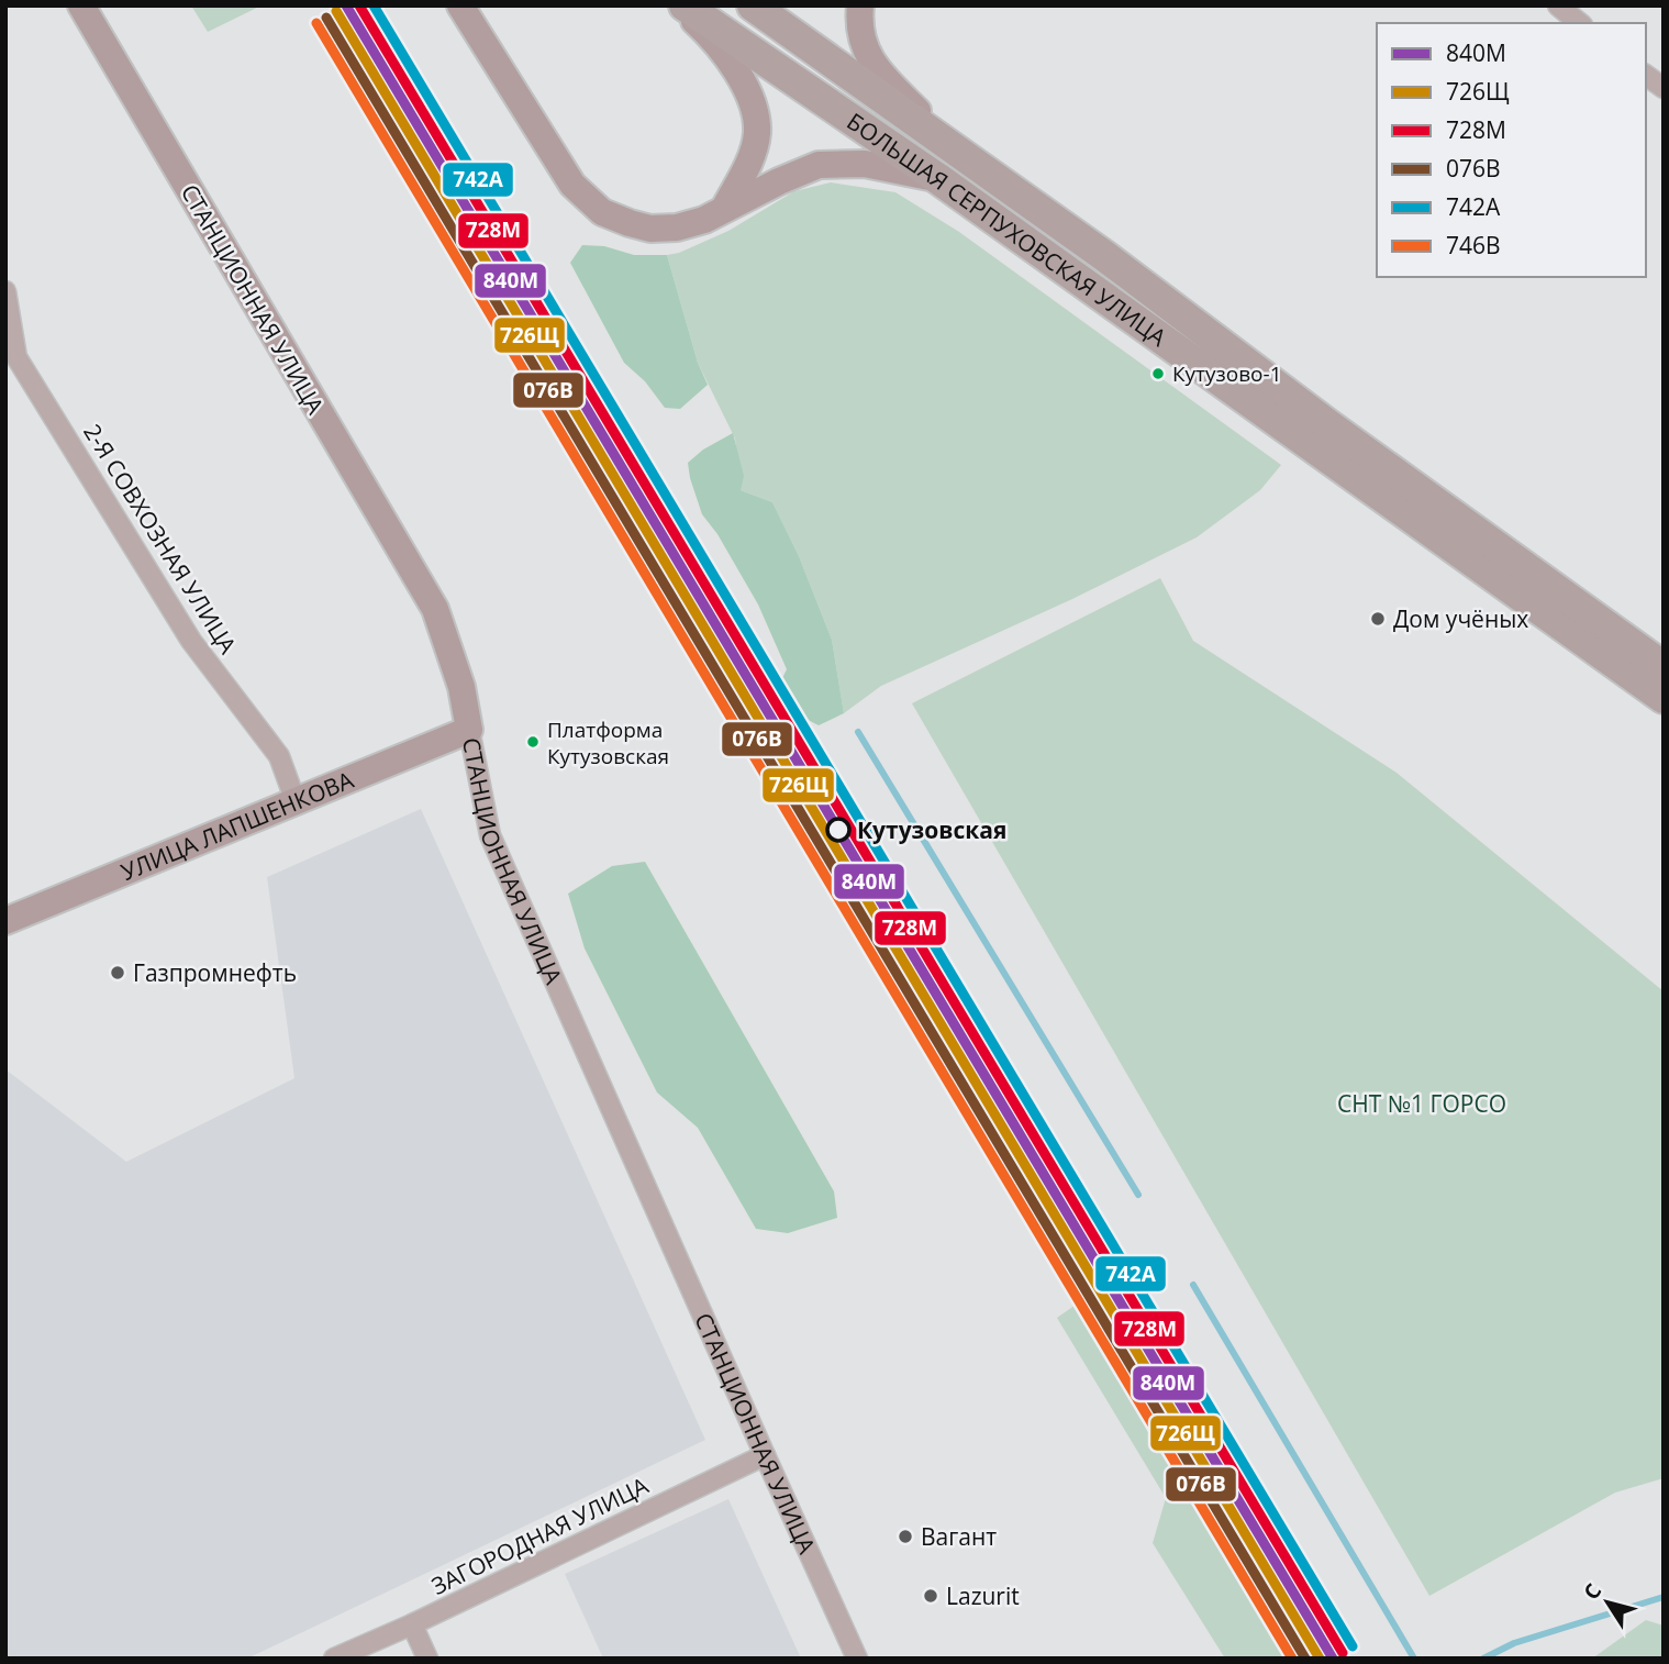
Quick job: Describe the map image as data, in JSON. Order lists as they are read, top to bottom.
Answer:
{
  "streets": {
    "main road": ["БОЛЬШАЯ СЕРПУХОВСКАЯ УЛИЦА"],
    "street": [
      "СТАНЦИОННАЯ УЛИЦА",
      "2-Я СОВХОЗНАЯ УЛИЦА",
      "УЛИЦА ЛАПШЕНКОВА",
      "ЗАГОРОДНАЯ УЛИЦА"
    ]
  },
  "crossings": [
    ["СТАНЦИОННАЯ УЛИЦА", "УЛИЦА ЛАПШЕНКОВА"],
    ["СТАНЦИОННАЯ УЛИЦА", "ЗАГОРОДНАЯ УЛИЦА"],
    ["2-Я СОВХОЗНАЯ УЛИЦА", "УЛИЦА ЛАПШЕНКОВА"]
  ],
  "parks": ["СНТ №1 ГОРСО"],
  "places": [
    "Кутузово-1",
    "Дом учёных",
    "Платформа Кутузовская",
    "Кутузовская",
    "Газпромнефть",
    "Вагант",
    "Lazurit"
  ],
  "lines": [
    "transit line 840М",
    "transit line 728М",
    "transit line 742А",
    "transit line 726Щ",
    "transit line 076В",
    "transit line 746В"
  ],
  "legend": [
    "840М",
    "726Щ",
    "728М",
    "076В",
    "742А",
    "746В"
  ],
  "north": "top left"
}
